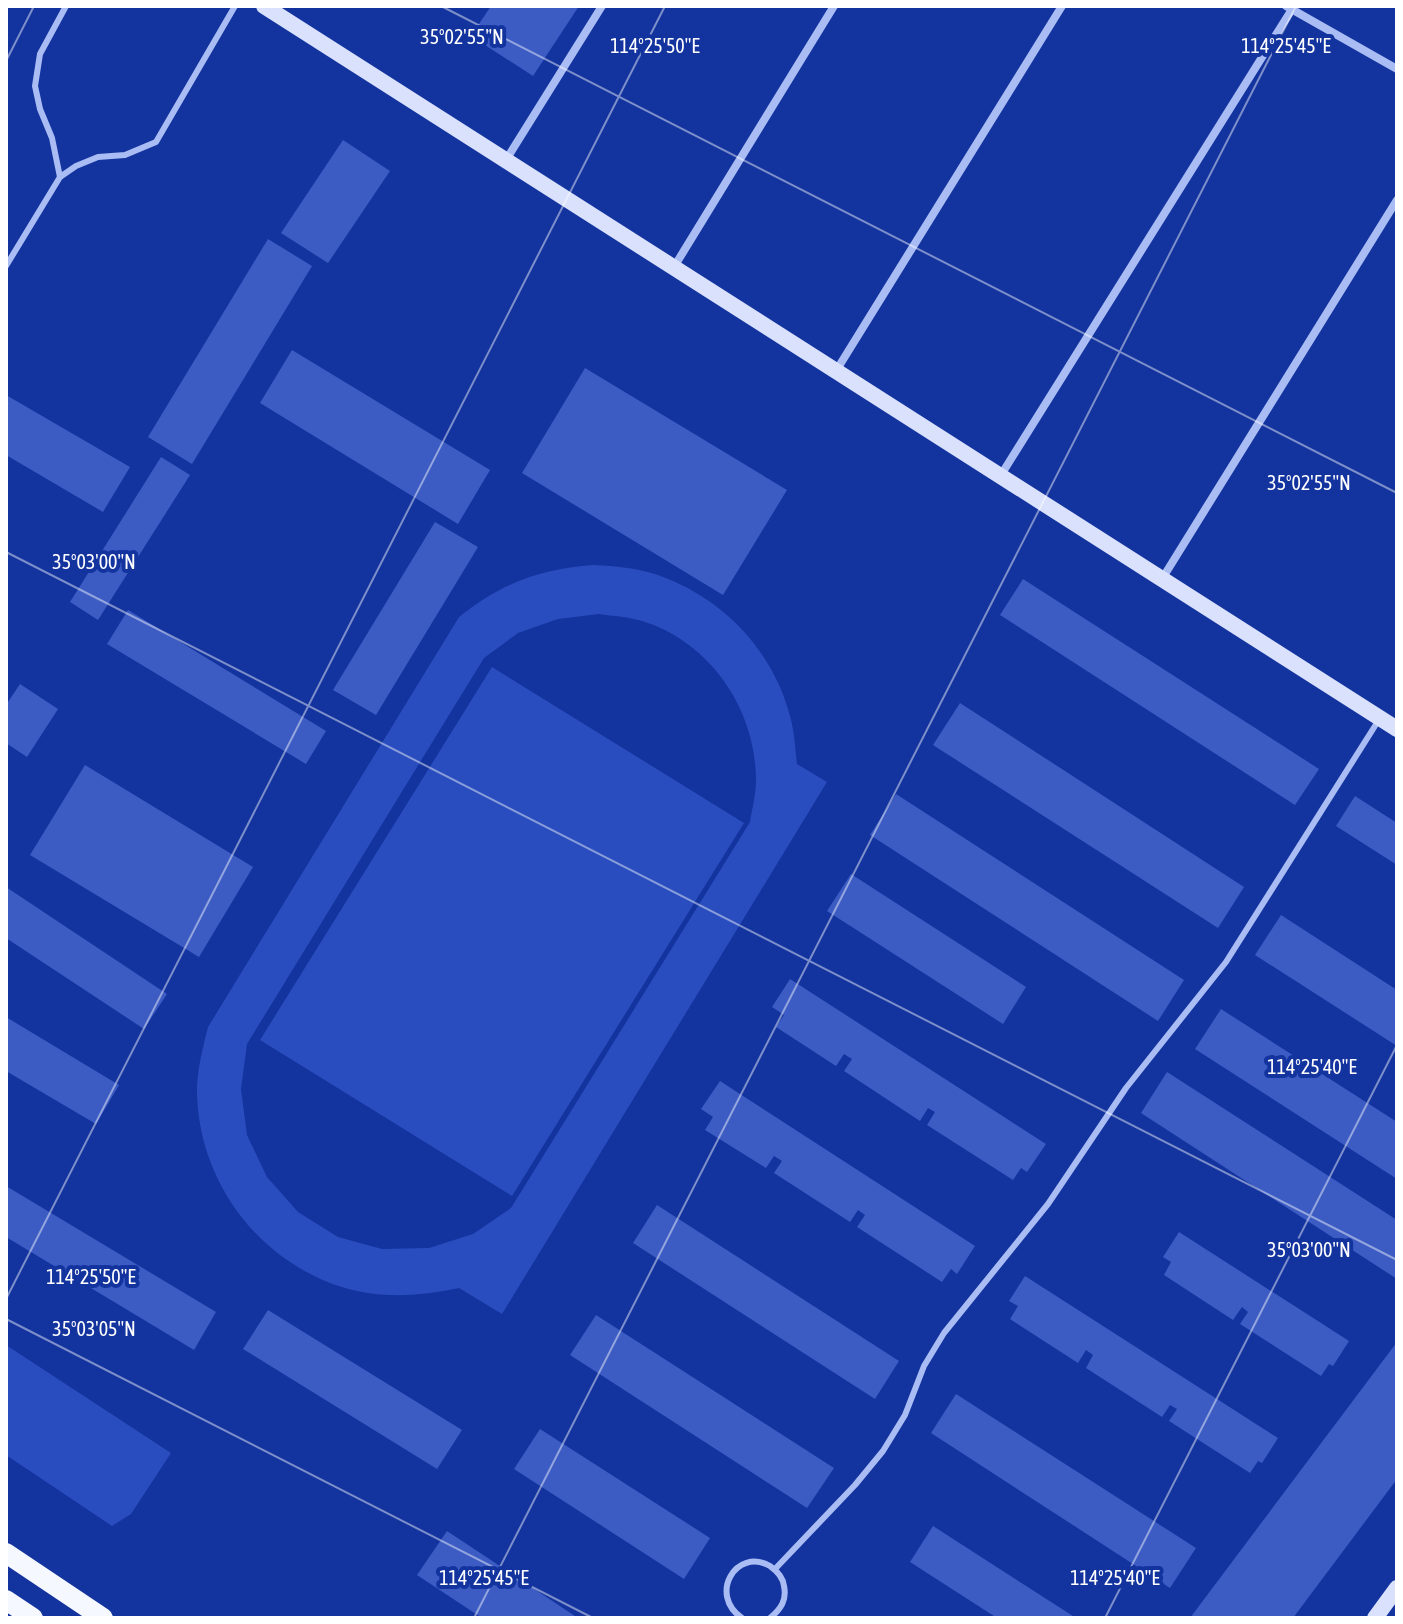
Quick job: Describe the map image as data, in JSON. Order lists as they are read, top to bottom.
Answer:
{
  "coordinates": [
    "35°02'55\"N",
    "114°25'50\"E",
    "114°25'45\"E",
    "35°03'00\"N",
    "114°25'40\"E",
    "35°03'05\"N"
  ]
}
